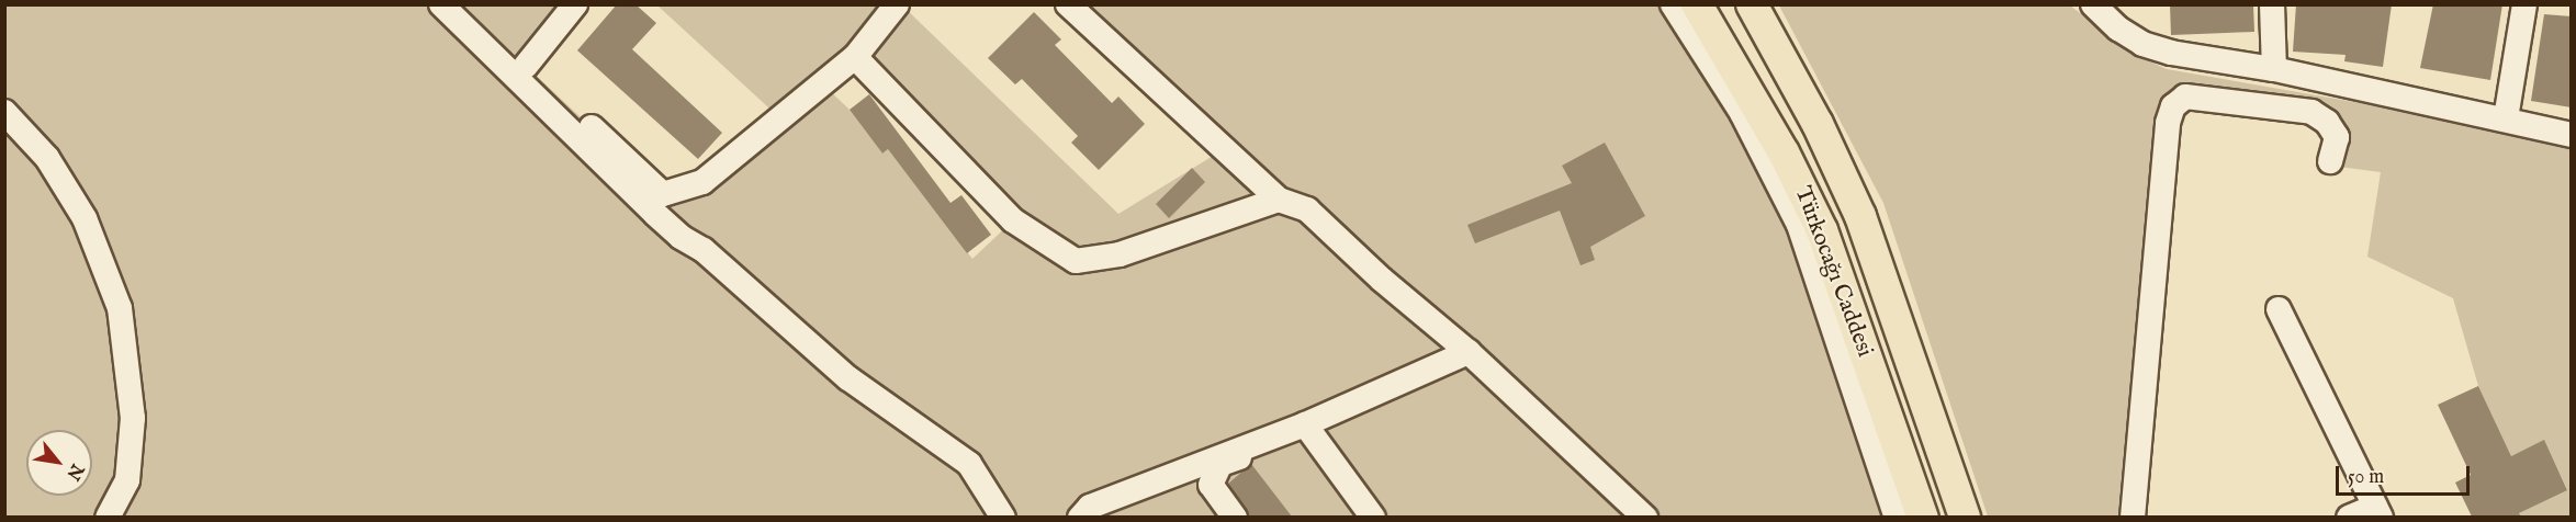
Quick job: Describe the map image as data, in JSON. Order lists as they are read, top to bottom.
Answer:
{
  "streets": {
    "main road": ["Türkocağı Caddesi"]
  },
  "scale_bar": "50 m",
  "north": "bottom right"
}
